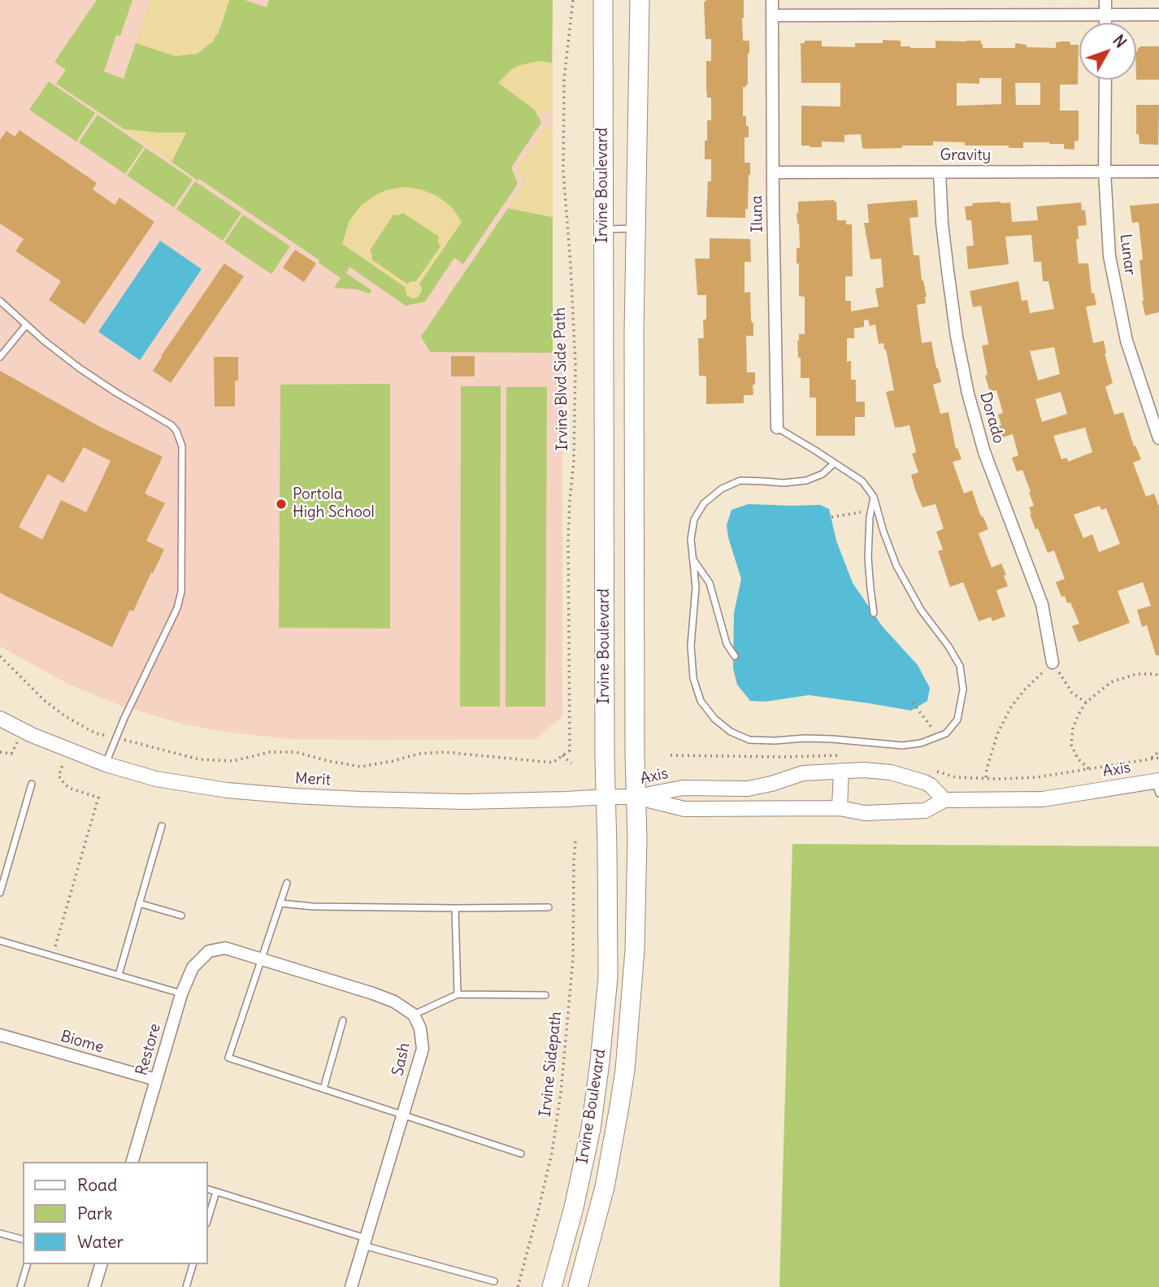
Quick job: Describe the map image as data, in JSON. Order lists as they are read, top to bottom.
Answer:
{
  "streets": {
    "main road": ["Irvine Boulevard"],
    "street": [
      "Gravity",
      "Iluna",
      "Lunar",
      "Dorado",
      "Axis",
      "Merit",
      "Biome",
      "Restore",
      "Sash"
    ],
    "path": ["Irvine Blvd Side Path", "Irvine Sidepath"]
  },
  "crossings": [
    ["Gravity", "Iluna"],
    ["Gravity", "Lunar"],
    ["Gravity", "Dorado"],
    ["Irvine Boulevard", "Axis"],
    ["Irvine Boulevard", "Merit"],
    ["Axis", "Merit"],
    ["Biome", "Restore"]
  ],
  "places": ["Portola High School"],
  "legend": ["Road", "Park", "Water"],
  "north": "top right"
}
